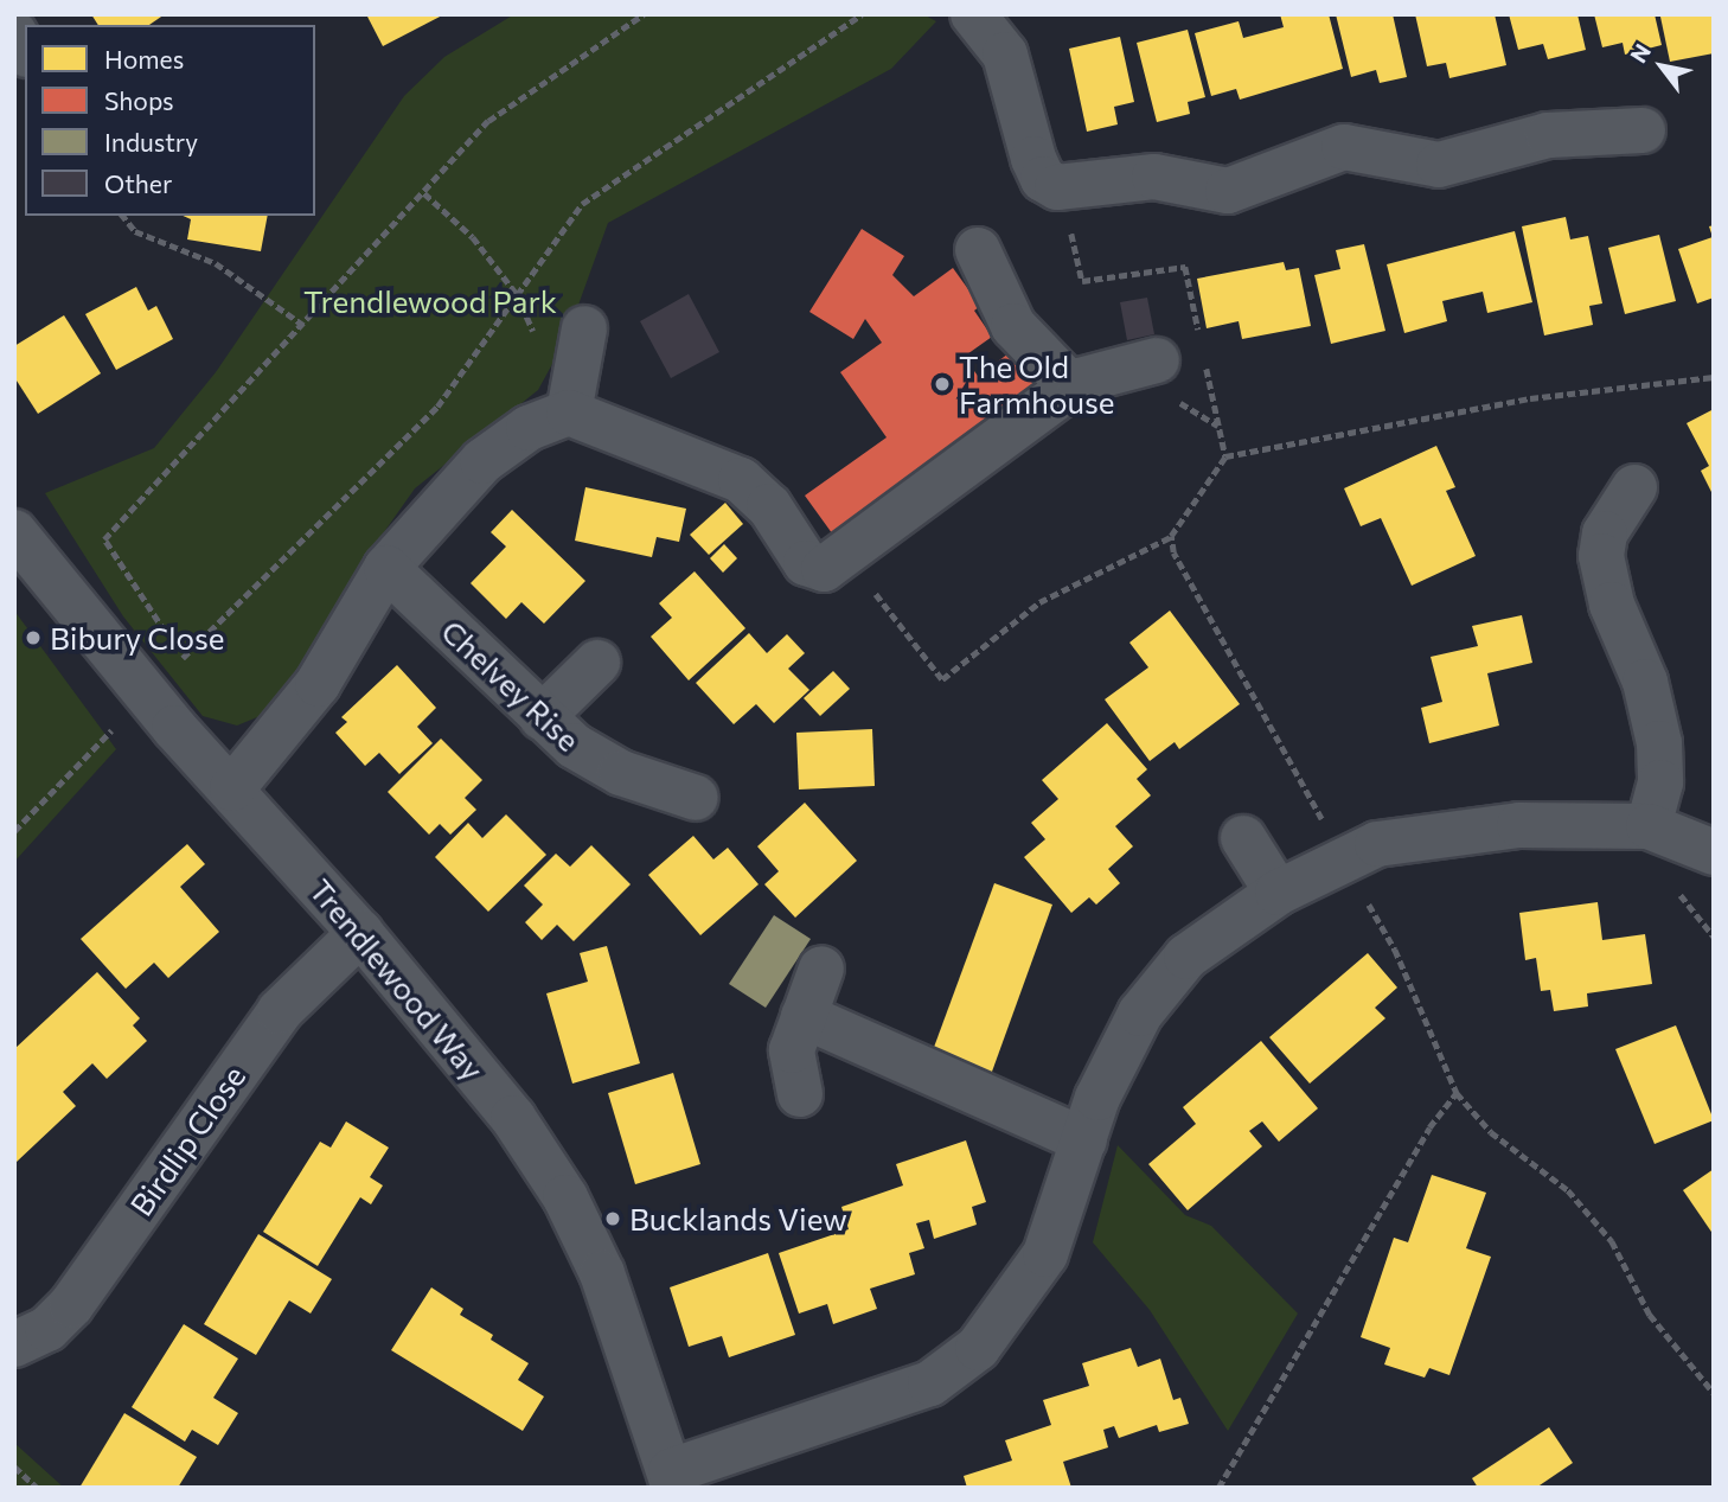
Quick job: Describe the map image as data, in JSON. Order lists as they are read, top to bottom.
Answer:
{
  "streets": {
    "street": ["Chelvey Rise", "Trendlewood Way", "Birdlip Close"]
  },
  "crossings": [
    ["Trendlewood Way", "Birdlip Close"]
  ],
  "parks": ["Trendlewood Park"],
  "places": ["The Old Farmhouse", "Bibury Close", "Bucklands View"],
  "legend": [
    "Homes",
    "Shops",
    "Industry",
    "Other"
  ],
  "north": "top left"
}
